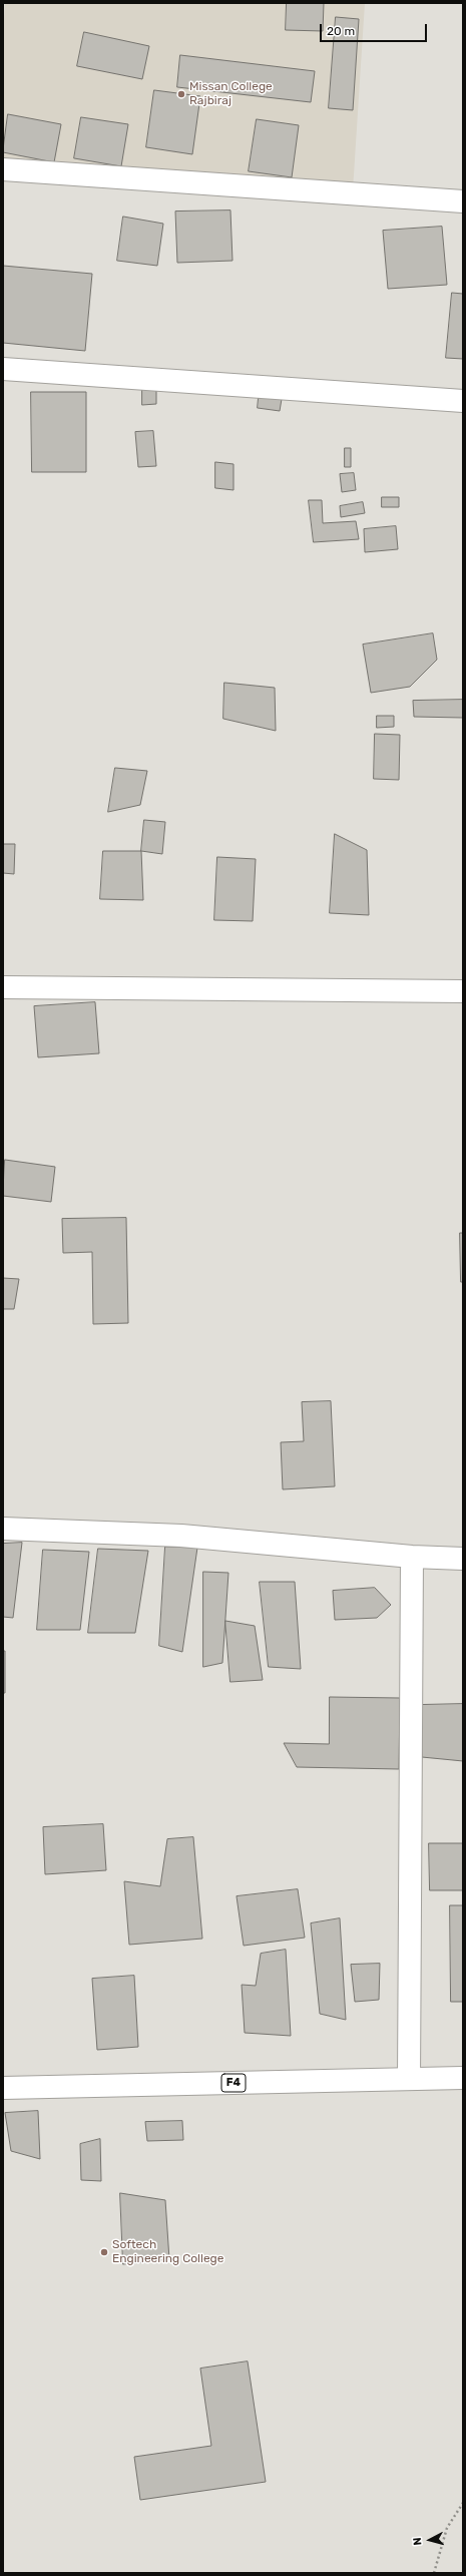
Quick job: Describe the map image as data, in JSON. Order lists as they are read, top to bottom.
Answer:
{
  "streets": {
    "street": ["F4"]
  },
  "places": ["Missan College Rajbiraj", "Softech Engineering College"],
  "scale_bar": "20 m",
  "north": "left"
}
